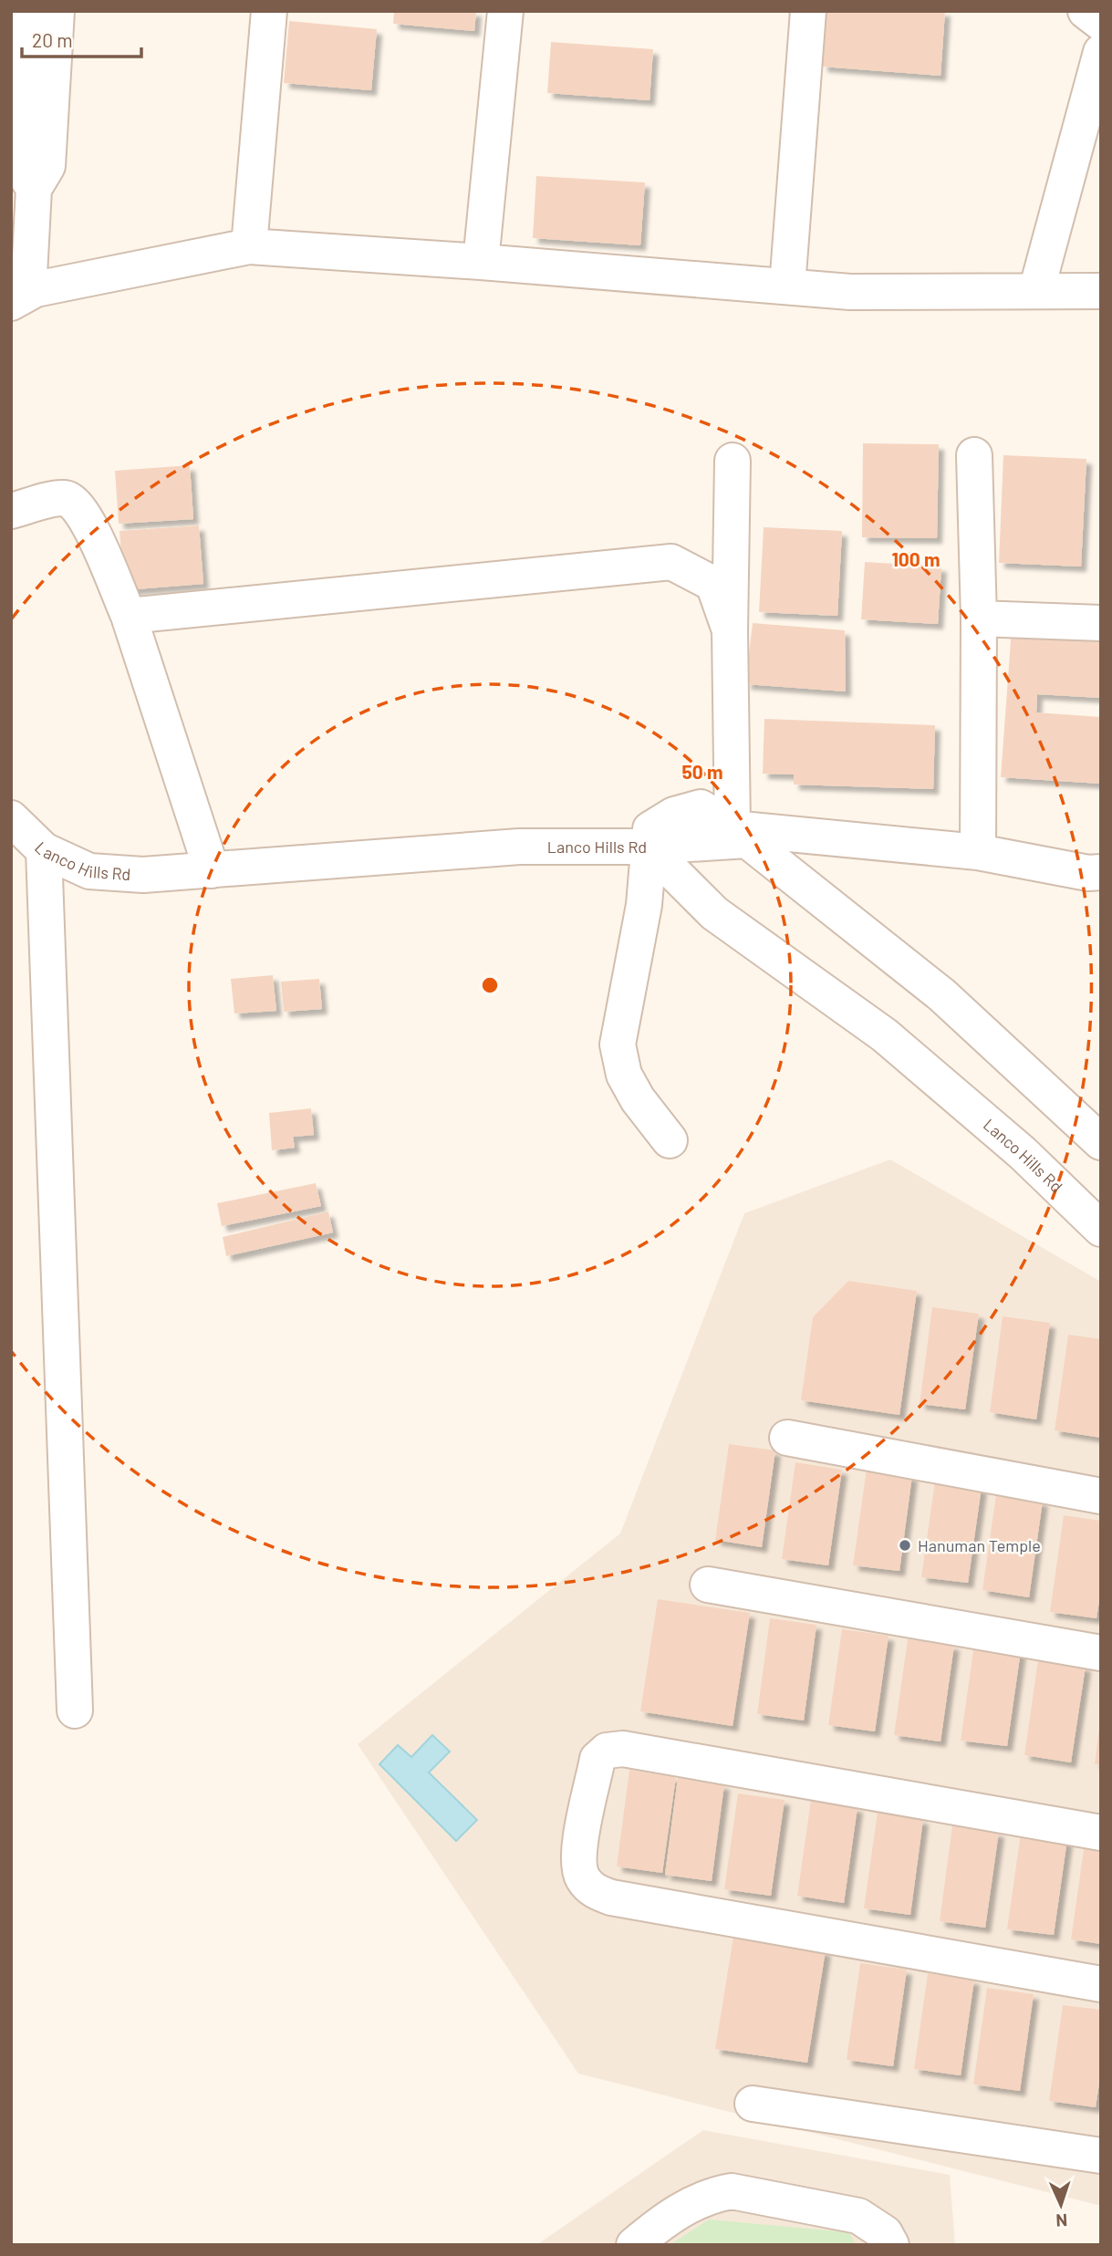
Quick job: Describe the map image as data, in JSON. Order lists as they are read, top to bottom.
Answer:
{
  "streets": {
    "street": ["Lanco Hills Rd"]
  },
  "places": ["Hanuman Temple"],
  "scale_bar": "20 m",
  "north": "bottom",
  "rings": ["100 m", "50 m"]
}
